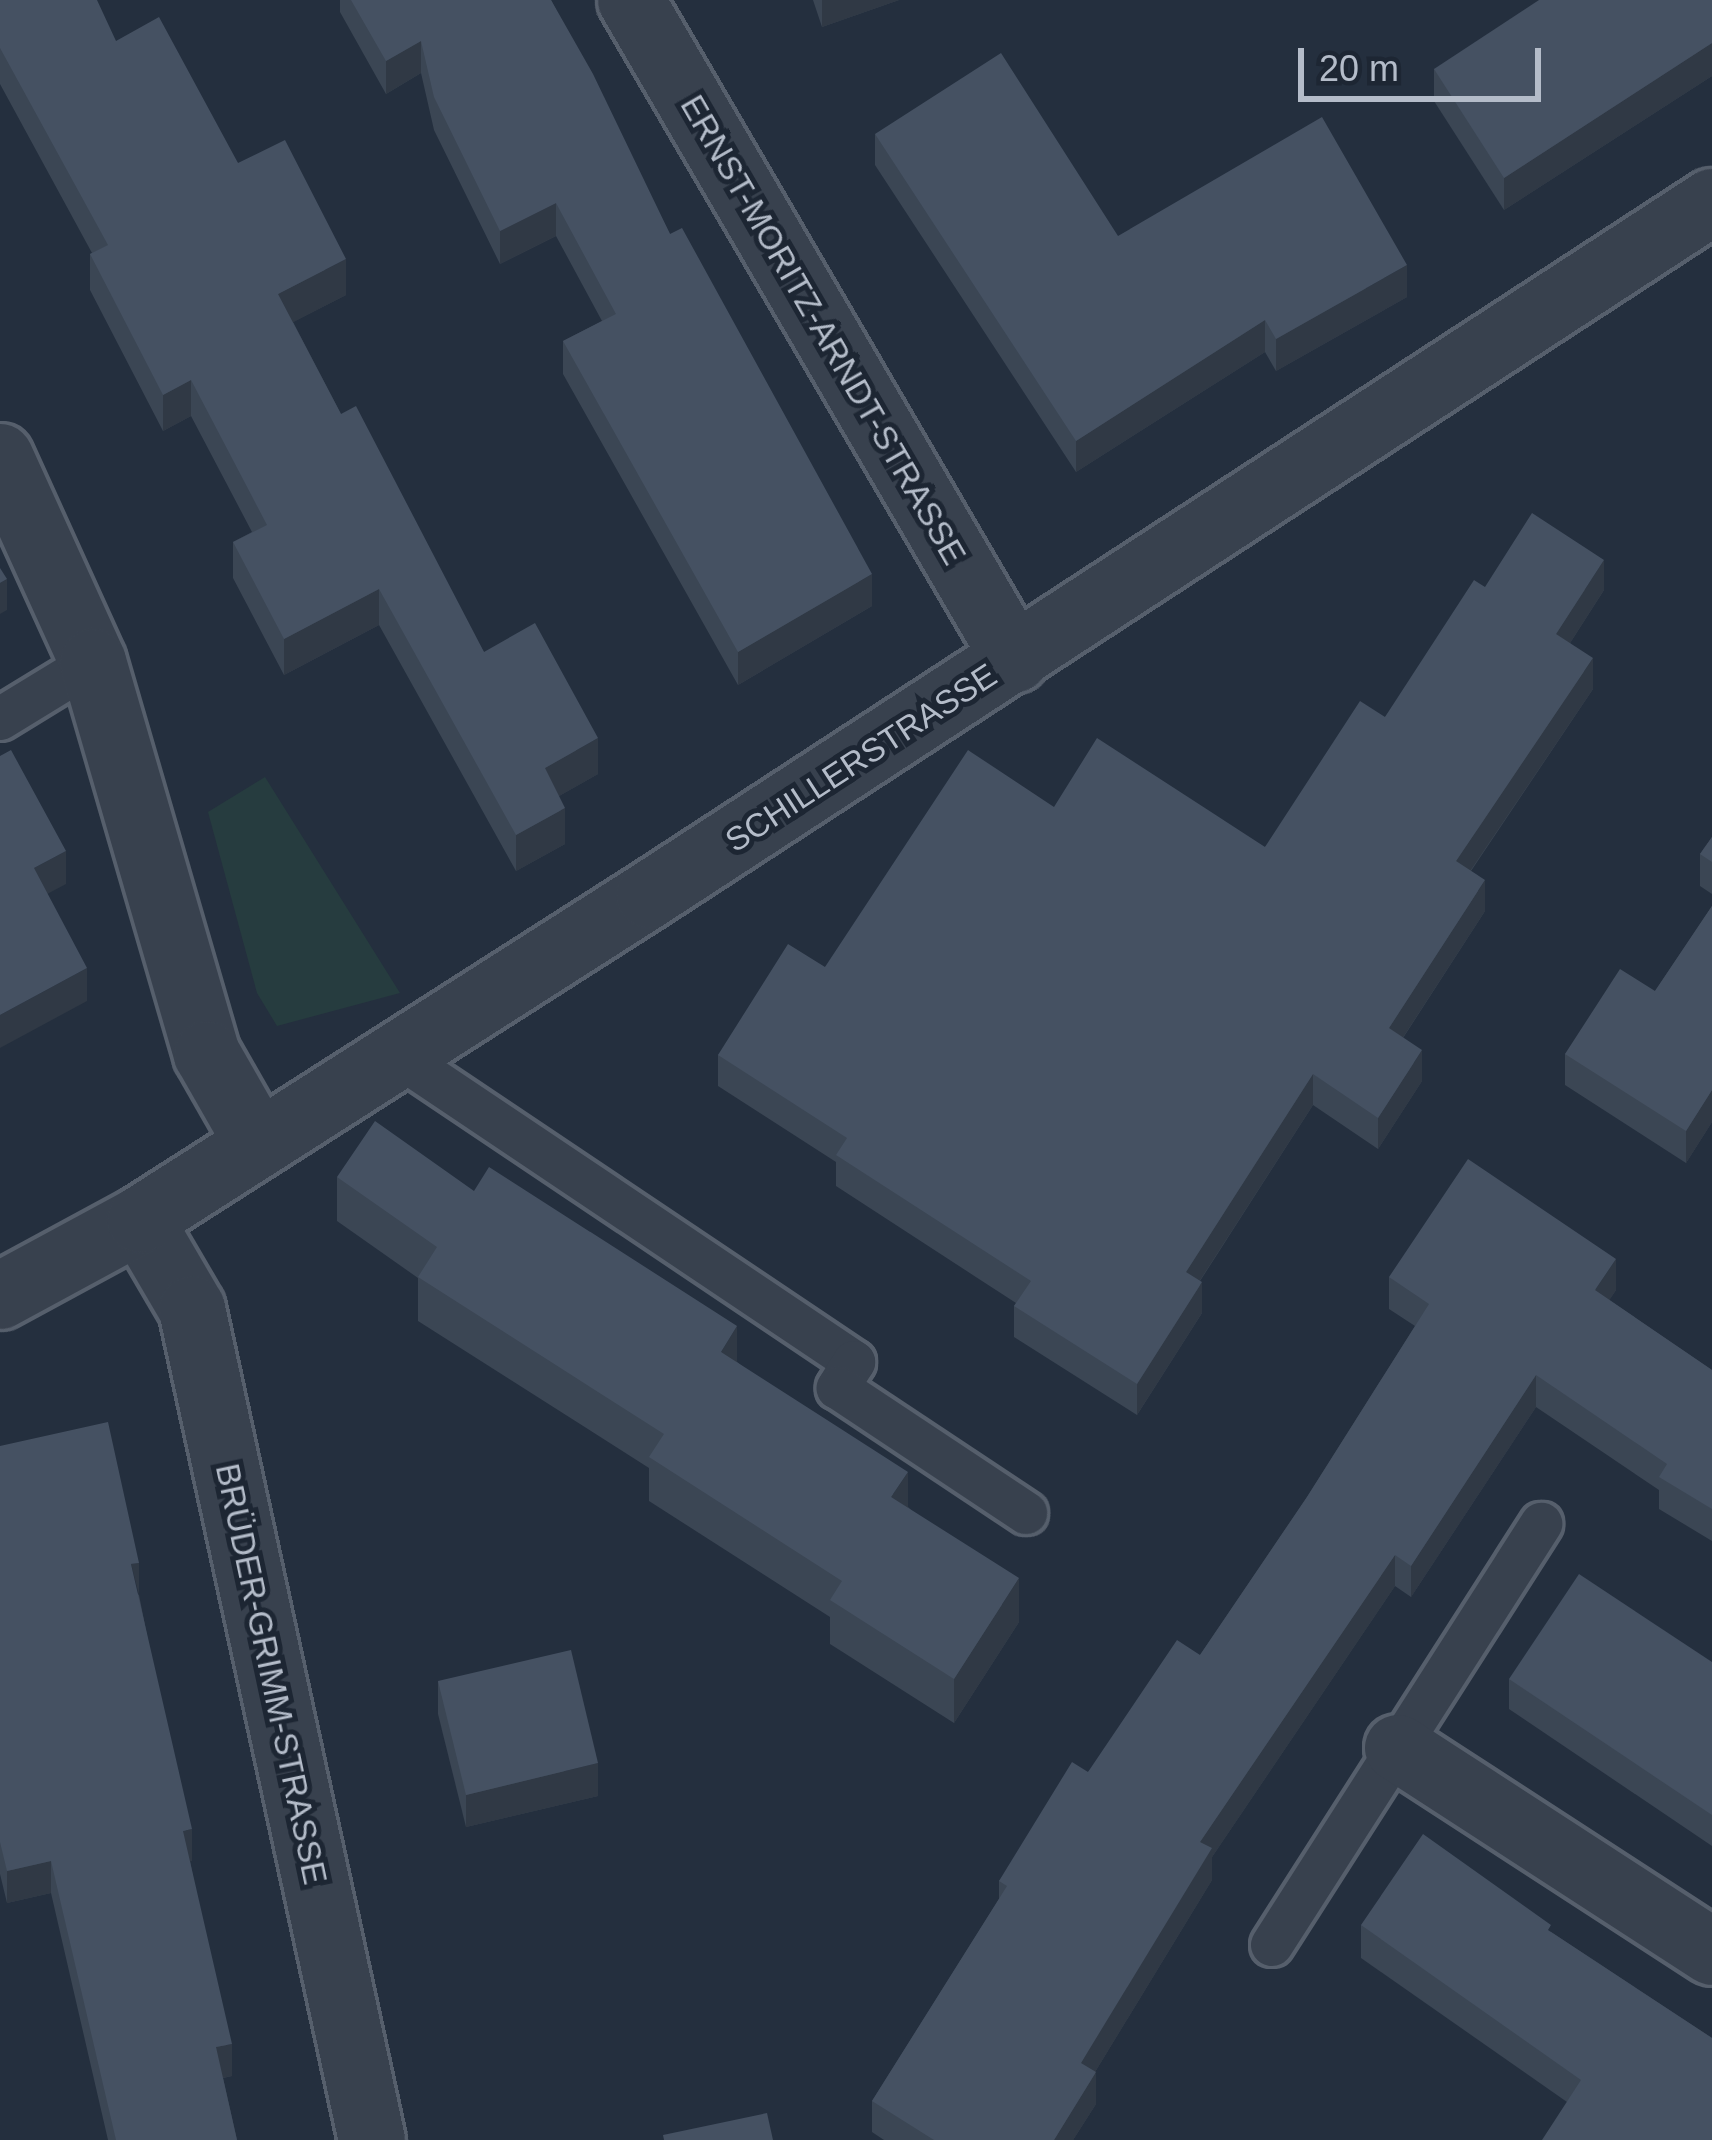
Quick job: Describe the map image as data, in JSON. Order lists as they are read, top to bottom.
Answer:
{
  "streets": {
    "street": ["ERNST-MORITZ-ARNDT-STRASSE", "SCHILLERSTRASSE", "BRÜDER-GRIMM-STRASSE"]
  },
  "crossings": [
    ["ERNST-MORITZ-ARNDT-STRASSE", "SCHILLERSTRASSE"],
    ["SCHILLERSTRASSE", "BRÜDER-GRIMM-STRASSE"]
  ],
  "scale_bar": "20 m"
}
